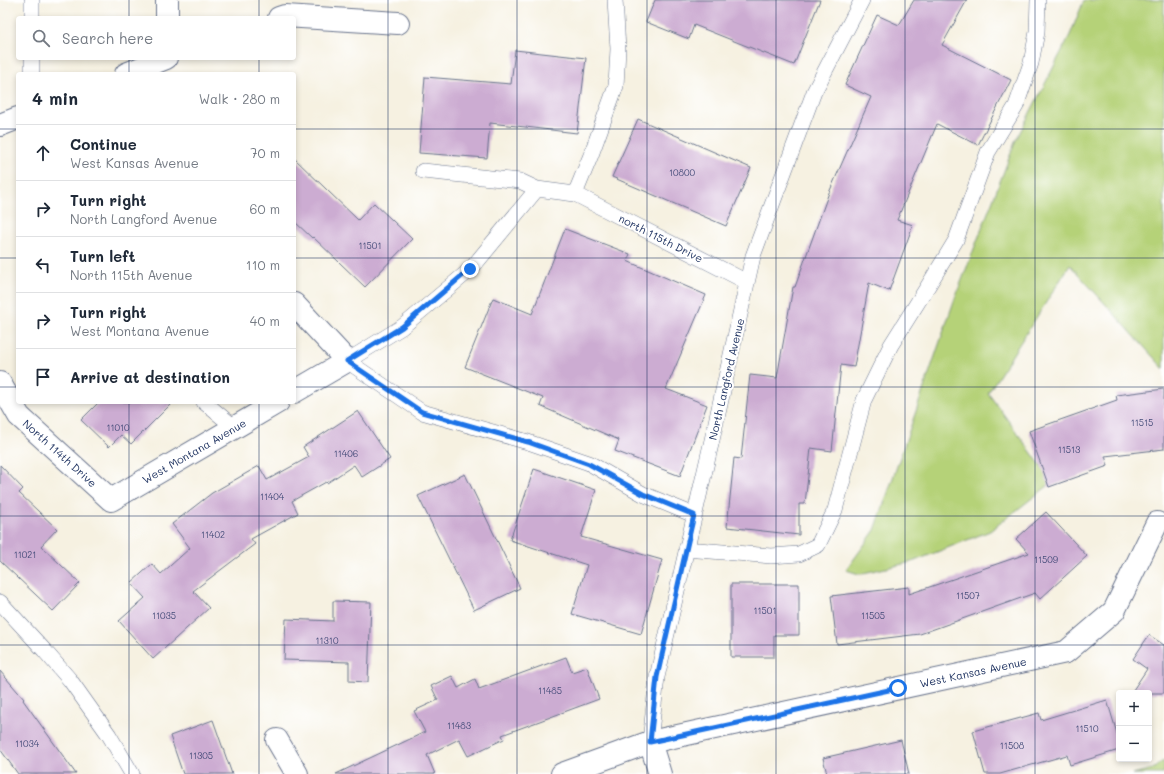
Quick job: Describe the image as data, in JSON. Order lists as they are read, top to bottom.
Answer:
{
  "streets": {
    "street": [
      "North Langford Avenue",
      "West Montana Avenue",
      "North 114th Drive",
      "West Kansas Avenue"
    ],
    "lane": ["north 115th Drive"]
  },
  "crossings": [
    ["north 115th Drive", "North Langford Avenue"],
    ["North Langford Avenue", "West Kansas Avenue"],
    ["West Montana Avenue", "North 114th Drive"]
  ],
  "house_numbers": [
    "10800",
    "11501",
    "11515",
    "11010",
    "11513",
    "11406",
    "11404",
    "11402",
    "11021",
    "11509",
    "11507",
    "11501",
    "11035",
    "11505",
    "11310",
    "11485",
    "11483",
    "11510",
    "11034",
    "11508",
    "11305"
  ],
  "page": {
    "search": "Search here",
    "heading": ["4 min", "Walk · 280 m"],
    "list": [
      ["Continue", "West Kansas Avenue", "70 m"],
      ["Turn right", "North Langford Avenue", "60 m"],
      ["Turn left", "North 115th Avenue", "110 m"],
      ["Turn right", "West Montana Avenue", "40 m"],
      "Arrive at destination"
    ],
    "map_buttons": ["+", "−"]
  }
}
